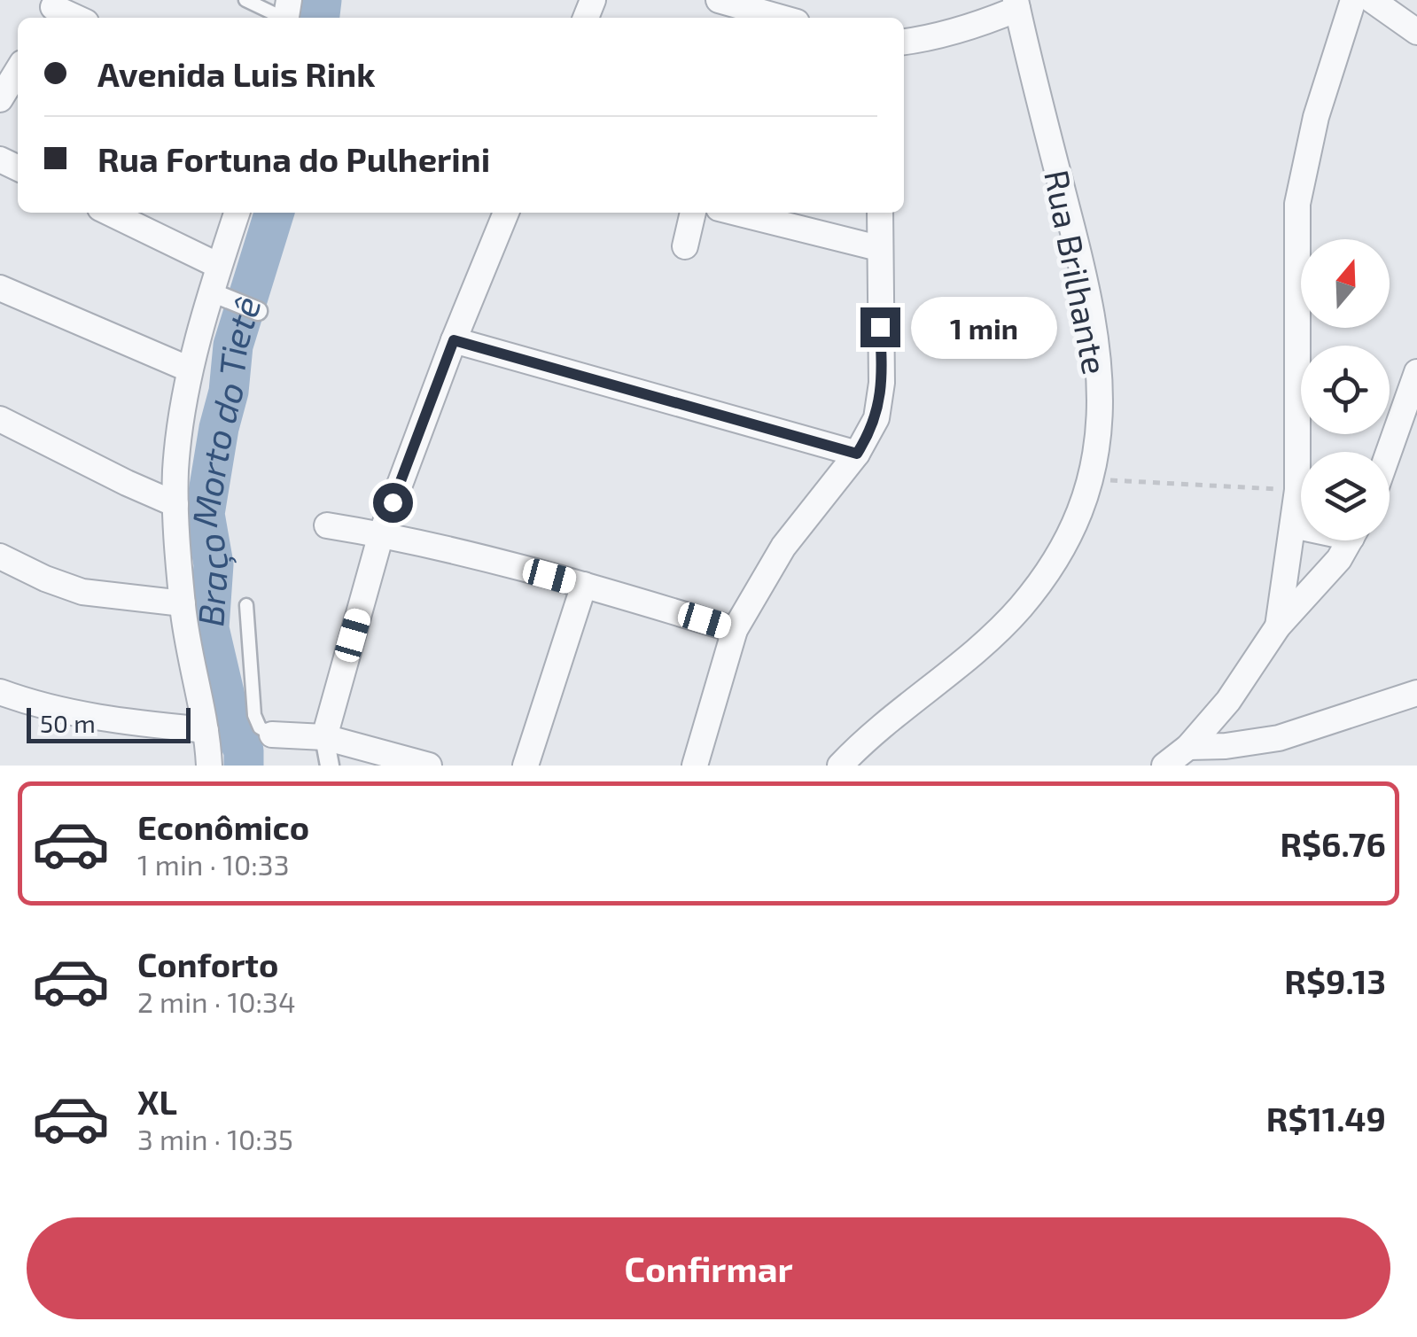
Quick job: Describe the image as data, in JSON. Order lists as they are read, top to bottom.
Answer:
{
  "streets": {
    "street": ["Rua Brilhante"]
  },
  "water": ["Braço Morto do Tietê"],
  "scale_bar": "50 m",
  "north": "top",
  "page": {
    "banner": ["Avenida Luis Rink", "Rua Fortuna do Pulherini"],
    "bubble": "1 min",
    "scale": "50 m",
    "list": [
      {
        "name": "Econômico",
        "note": "1 min · 10:33",
        "value": "R$6.76"
      },
      {
        "name": "Conforto",
        "note": "2 min · 10:34",
        "value": "R$9.13"
      },
      {
        "name": "XL",
        "note": "3 min · 10:35",
        "value": "R$11.49"
      }
    ],
    "buttons": "Confirmar"
  }
}
